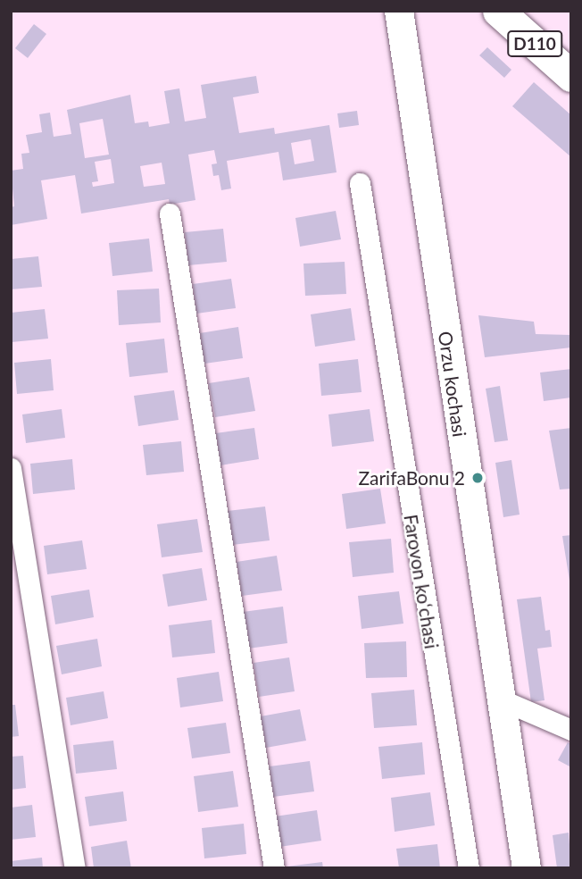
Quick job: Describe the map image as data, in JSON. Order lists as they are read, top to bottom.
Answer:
{
  "streets": {
    "main road": ["D110", "Orzu kochasi"],
    "street": ["Farovon koʻchasi"]
  },
  "places": ["ZarifaBonu 2"]
}
